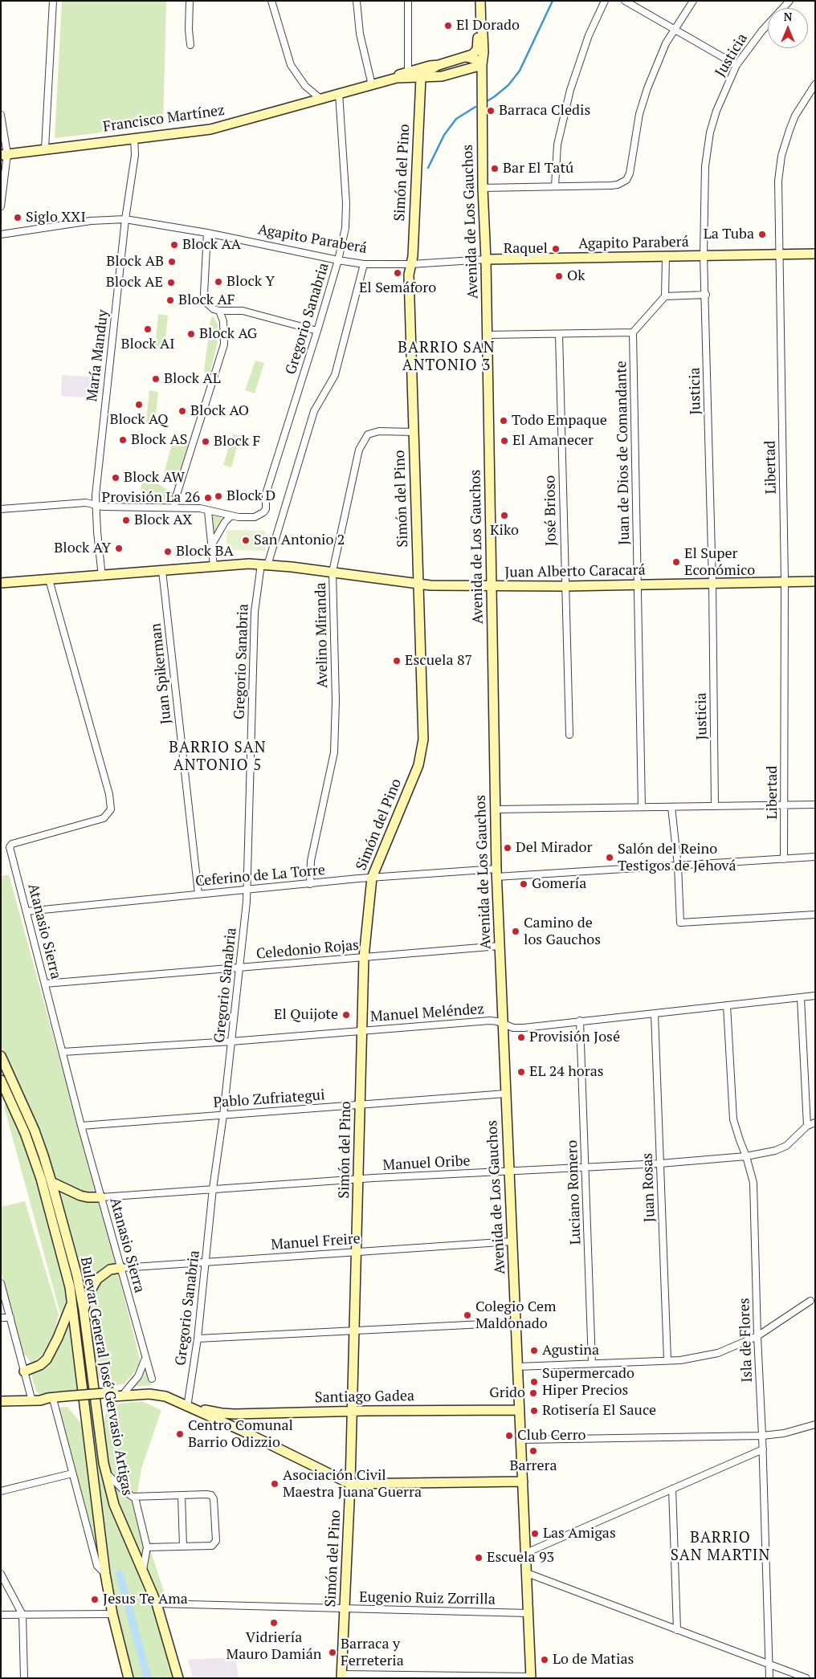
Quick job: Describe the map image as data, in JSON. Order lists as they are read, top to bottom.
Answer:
{
  "streets": {
    "street": [
      "Justicia",
      "Francisco Martínez",
      "Simón del Pino",
      "Avenida de Los Gauchos",
      "Agapito Paraberá",
      "Gregorio Sanabria",
      "María Manduy",
      "Juan de Dios de Comandante",
      "Libertad",
      "José Brioso",
      "Juan Alberto Caracará",
      "Avelino Miranda",
      "Juan Spikerman",
      "Ceferino de La Torre",
      "Atanasio Sierra",
      "Celedonio Rojas",
      "Manuel Meléndez",
      "Pablo Zufriategui",
      "Manuel Oribe",
      "Juan Rosas",
      "Luciano Romero",
      "Manuel Freire",
      "Isla de Flores",
      "Bulevar General José Gervasio Artigas",
      "Santiago Gadea",
      "Eugenio Ruiz Zorrilla"
    ]
  },
  "crossings": [
    ["Justicia", "Agapito Paraberá"],
    ["Justicia", "Juan Alberto Caracará"],
    ["Francisco Martínez", "Simón del Pino"],
    ["Francisco Martínez", "Avenida de Los Gauchos"],
    ["Francisco Martínez", "Gregorio Sanabria"],
    ["Francisco Martínez", "María Manduy"],
    ["Simón del Pino", "Agapito Paraberá"],
    ["Simón del Pino", "Juan Alberto Caracará"],
    ["Simón del Pino", "Avelino Miranda"],
    ["Simón del Pino", "Ceferino de La Torre"],
    ["Simón del Pino", "Celedonio Rojas"],
    ["Simón del Pino", "Manuel Meléndez"],
    ["Simón del Pino", "Pablo Zufriategui"],
    ["Simón del Pino", "Manuel Oribe"],
    ["Simón del Pino", "Manuel Freire"],
    ["Simón del Pino", "Santiago Gadea"],
    ["Simón del Pino", "Eugenio Ruiz Zorrilla"],
    ["Avenida de Los Gauchos", "Agapito Paraberá"],
    ["Avenida de Los Gauchos", "Juan Alberto Caracará"],
    ["Avenida de Los Gauchos", "Ceferino de La Torre"],
    ["Avenida de Los Gauchos", "Celedonio Rojas"],
    ["Avenida de Los Gauchos", "Manuel Meléndez"],
    ["Avenida de Los Gauchos", "Pablo Zufriategui"],
    ["Avenida de Los Gauchos", "Manuel Oribe"],
    ["Avenida de Los Gauchos", "Manuel Freire"],
    ["Avenida de Los Gauchos", "Santiago Gadea"],
    ["Avenida de Los Gauchos", "Eugenio Ruiz Zorrilla"],
    ["Agapito Paraberá", "Gregorio Sanabria"],
    ["Agapito Paraberá", "María Manduy"],
    ["Agapito Paraberá", "Libertad"],
    ["Gregorio Sanabria", "Juan Alberto Caracará"],
    ["Gregorio Sanabria", "Ceferino de La Torre"],
    ["Gregorio Sanabria", "Celedonio Rojas"],
    ["Gregorio Sanabria", "Manuel Meléndez"],
    ["Gregorio Sanabria", "Pablo Zufriategui"],
    ["Gregorio Sanabria", "Manuel Oribe"],
    ["Gregorio Sanabria", "Manuel Freire"],
    ["Gregorio Sanabria", "Santiago Gadea"],
    ["María Manduy", "Juan Alberto Caracará"],
    ["Juan de Dios de Comandante", "Juan Alberto Caracará"],
    ["Libertad", "Juan Alberto Caracará"],
    ["Libertad", "Ceferino de La Torre"],
    ["José Brioso", "Juan Alberto Caracará"],
    ["Juan Alberto Caracará", "Avelino Miranda"],
    ["Juan Alberto Caracará", "Juan Spikerman"],
    ["Juan Alberto Caracará", "Atanasio Sierra"],
    ["Avelino Miranda", "Ceferino de La Torre"],
    ["Juan Spikerman", "Ceferino de La Torre"],
    ["Ceferino de La Torre", "Atanasio Sierra"],
    ["Atanasio Sierra", "Celedonio Rojas"],
    ["Atanasio Sierra", "Manuel Meléndez"],
    ["Atanasio Sierra", "Pablo Zufriategui"],
    ["Atanasio Sierra", "Manuel Oribe"],
    ["Atanasio Sierra", "Manuel Freire"],
    ["Manuel Meléndez", "Juan Rosas"],
    ["Manuel Meléndez", "Luciano Romero"],
    ["Manuel Meléndez", "Isla de Flores"],
    ["Manuel Oribe", "Juan Rosas"],
    ["Manuel Oribe", "Luciano Romero"],
    ["Manuel Oribe", "Isla de Flores"],
    ["Bulevar General José Gervasio Artigas", "Eugenio Ruiz Zorrilla"]
  ],
  "districts": ["BARRIO SAN ANTONIO 3", "BARRIO SAN ANTONIO 5", "BARRIO SAN MARTIN"],
  "places": [
    "El Dorado",
    "Barraca Cledis",
    "Bar El Tatú",
    "Siglo XXI",
    "La Tuba",
    "Block AA",
    "Raquel",
    "Block AB",
    "El Semáforo",
    "Ok",
    "Block Y",
    "Block AE",
    "Block AF",
    "Block AI",
    "Block AG",
    "Block AL",
    "Block AQ",
    "Block AO",
    "Todo Empaque",
    "Block AS",
    "El Amanecer",
    "Block F",
    "Block AW",
    "Block D",
    "Provisión La 26",
    "Kiko",
    "Block AX",
    "San Antonio 2",
    "Block AY",
    "Block BA",
    "El Super Económico",
    "Escuela 87",
    "Del Mirador",
    "Salón del Reino Testigos de Jehová",
    "Gomería",
    "Camino de los Gauchos",
    "El Quijote",
    "Provisión José",
    "EL 24 horas",
    "Colegio Cem Maldonado",
    "Agustina",
    "Supermercado Hiper Precios",
    "Grido",
    "Rotisería El Sauce",
    "Centro Comunal Barrio Odizzio",
    "Club Cerro",
    "Barrera",
    "Asociación Civil Maestra Juana Guerra",
    "Las Amigas",
    "Escuela 93",
    "Jesus Te Ama",
    "Vidriería Mauro Damián",
    "Barraca y Ferreteria",
    "Lo de Matias"
  ],
  "north": "top"
}
